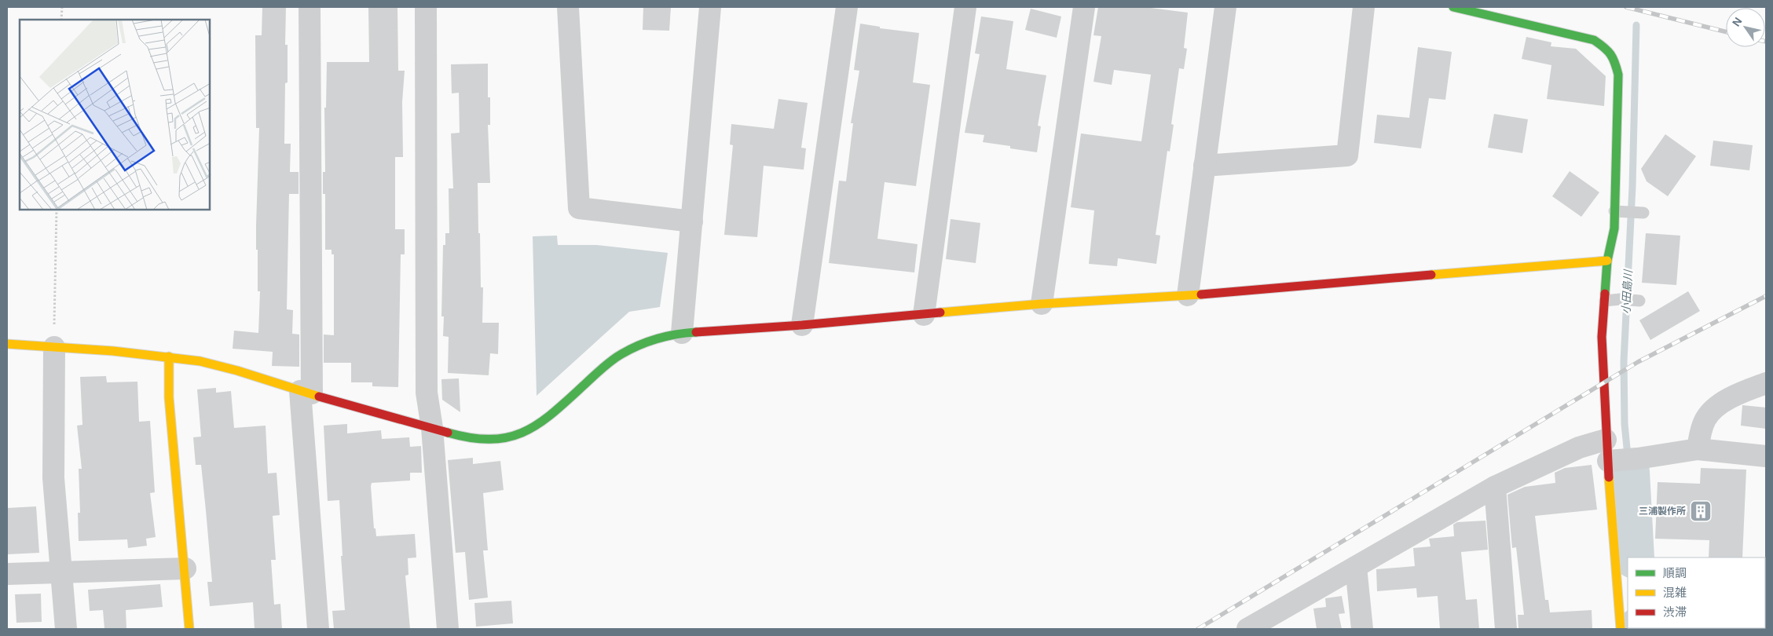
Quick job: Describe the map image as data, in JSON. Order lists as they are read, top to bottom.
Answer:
{
  "water": ["小田島川"],
  "places": {
    "building": ["三浦製作所"]
  },
  "legend": ["順調", "混雑", "渋滞"],
  "north": "top left"
}
